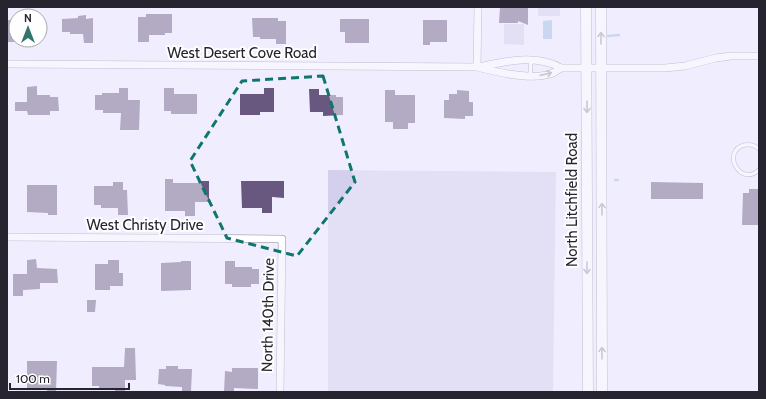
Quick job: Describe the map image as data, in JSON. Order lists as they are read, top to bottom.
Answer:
{
  "streets": {
    "main road": ["North Litchfield Road"],
    "street": ["West Desert Cove Road", "West Christy Drive", "North 140th Drive"]
  },
  "crossings": [
    ["West Desert Cove Road", "North Litchfield Road"],
    ["West Christy Drive", "North 140th Drive"]
  ],
  "scale_bar": "100 m",
  "north": "top"
}
